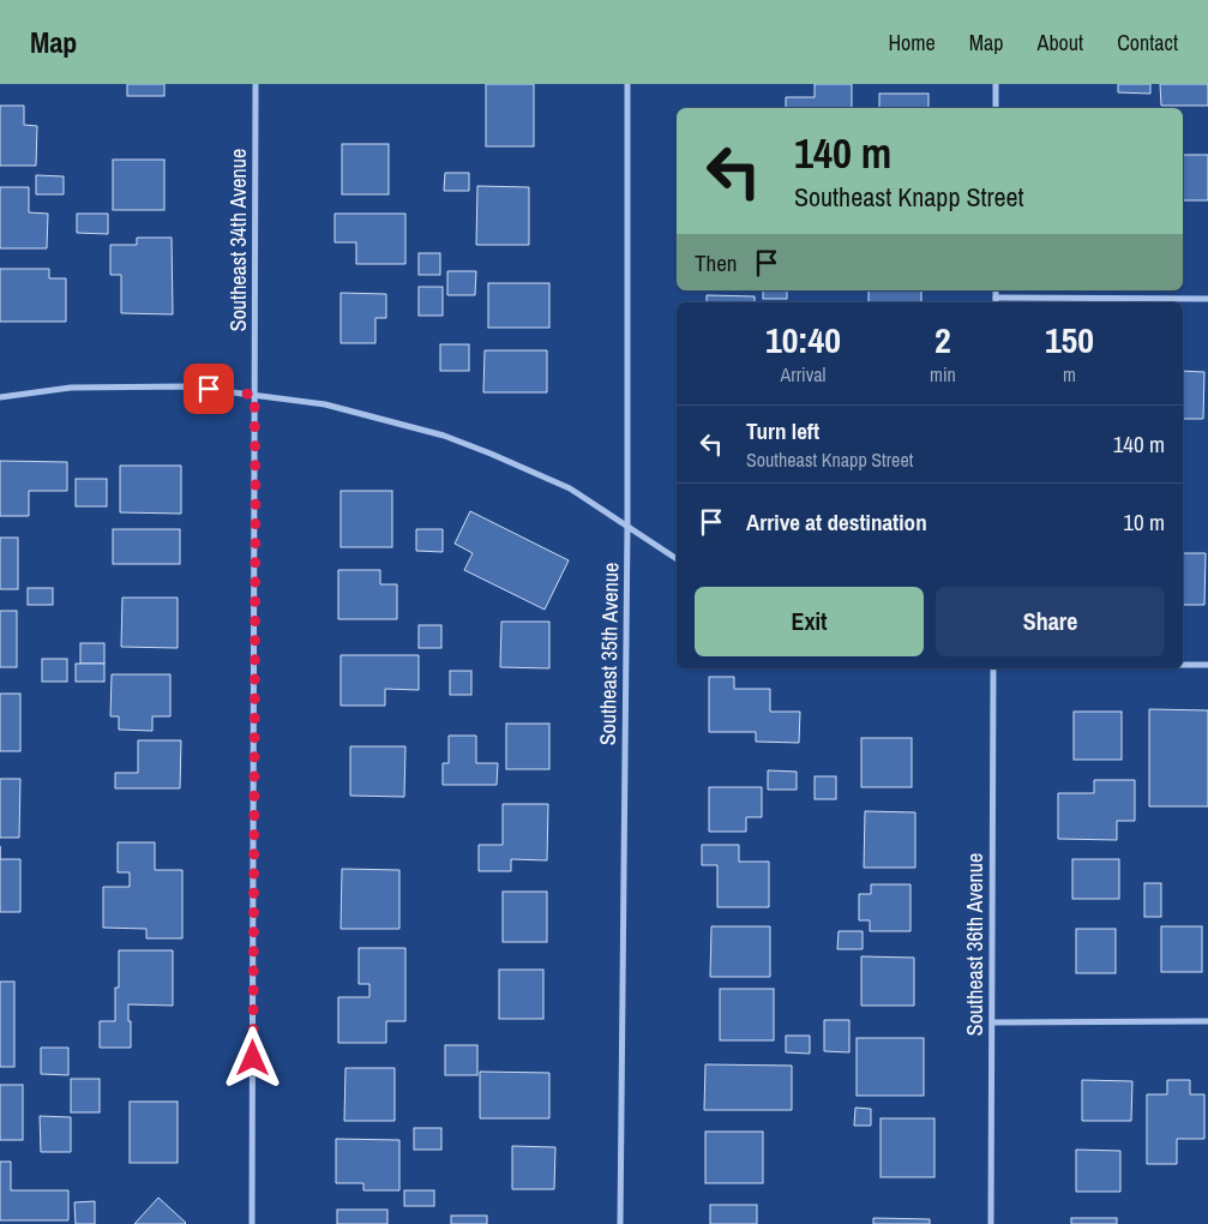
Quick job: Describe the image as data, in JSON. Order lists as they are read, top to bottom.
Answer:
{
  "streets": {
    "street": ["Southeast 34th Avenue", "Southeast 35th Avenue", "Southeast 36th Avenue"]
  },
  "page": {
    "header": "Map",
    "nav": [
      "Home",
      "Map",
      "About",
      "Contact"
    ],
    "turn": ["140 m", "Southeast Knapp Street"],
    "then": "Then",
    "eta": [
      "10:40",
      "Arrival",
      "2",
      "min",
      "150",
      "m"
    ],
    "list": [
      {
        "name": "Turn left",
        "note": "Southeast Knapp Street",
        "value": "140 m"
      },
      {
        "name": "Arrive at destination",
        "value": "10 m"
      }
    ],
    "buttons": ["Exit", "Share"]
  }
}
